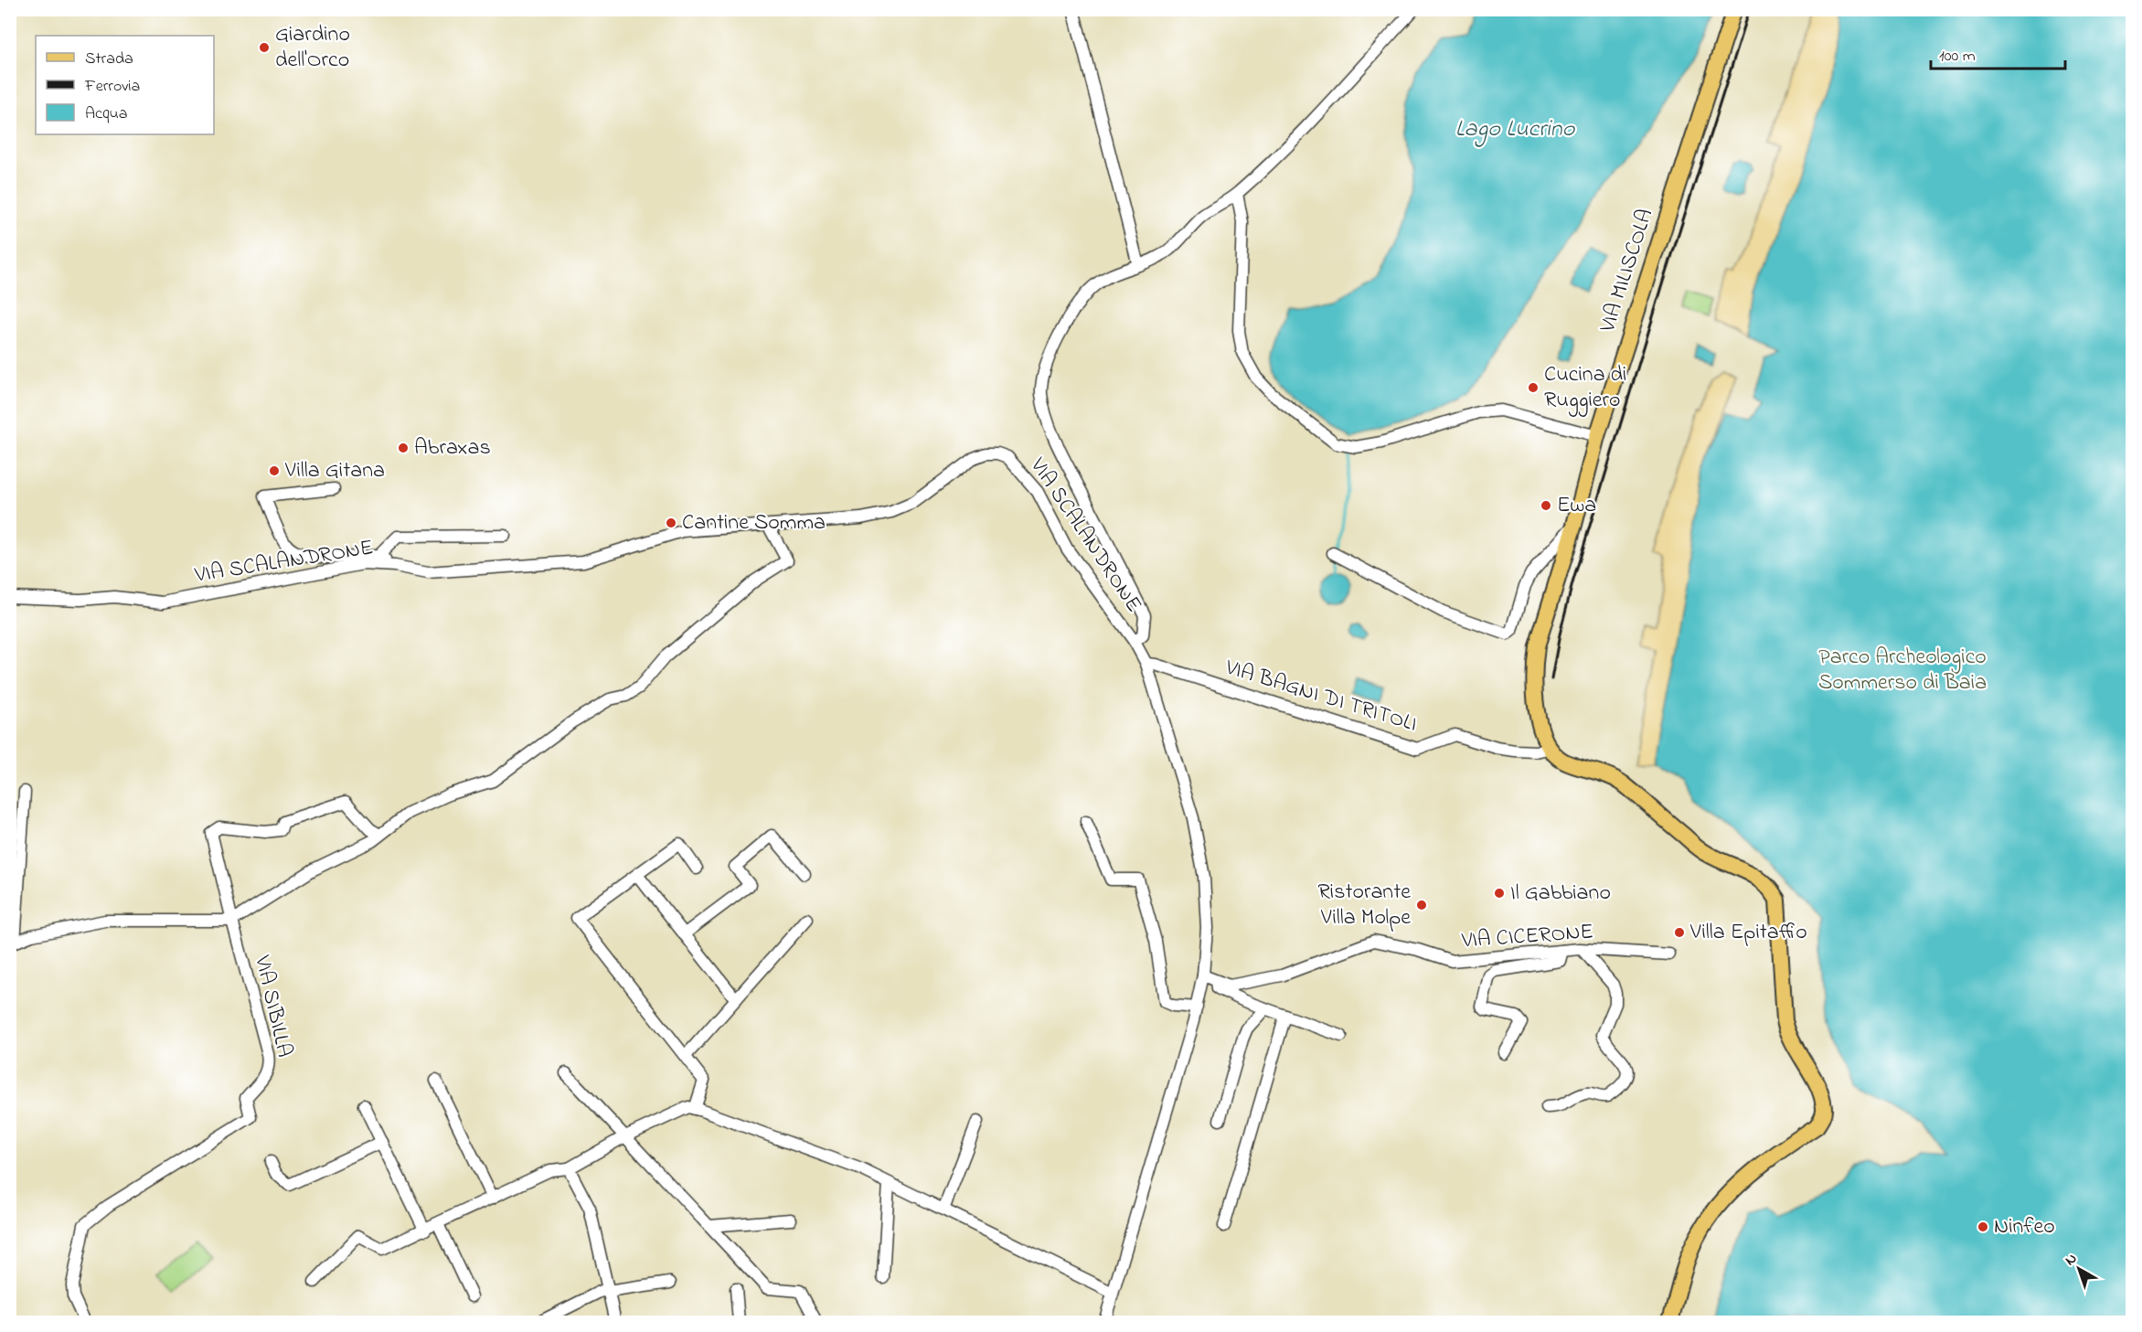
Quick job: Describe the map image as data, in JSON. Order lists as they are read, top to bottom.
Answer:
{
  "streets": {
    "main road": ["VIA MILISCOLA"],
    "street": [
      "VIA SCALANDRONE",
      "VIA BAGNI DI TRITOLI",
      "VIA CICERONE",
      "VIA SIBILLA"
    ]
  },
  "crossings": [
    ["VIA MILISCOLA", "VIA BAGNI DI TRITOLI"],
    ["VIA SCALANDRONE", "VIA BAGNI DI TRITOLI"],
    ["VIA SCALANDRONE", "VIA CICERONE"]
  ],
  "water": ["Lago Lucrino"],
  "parks": ["Parco Archeologico Sommerso di Baia"],
  "places": [
    "Giardino dell'Orco",
    "Cucina di Ruggiero",
    "Abraxas",
    "Villa Gitana",
    "Ewa",
    "Cantine Somma",
    "Il Gabbiano",
    "Ristorante Villa Molpe",
    "Villa Epitaffio",
    "Ninfeo"
  ],
  "legend": ["Strada", "Ferrovia", "Acqua"],
  "scale_bar": "100 m",
  "north": "top left"
}
